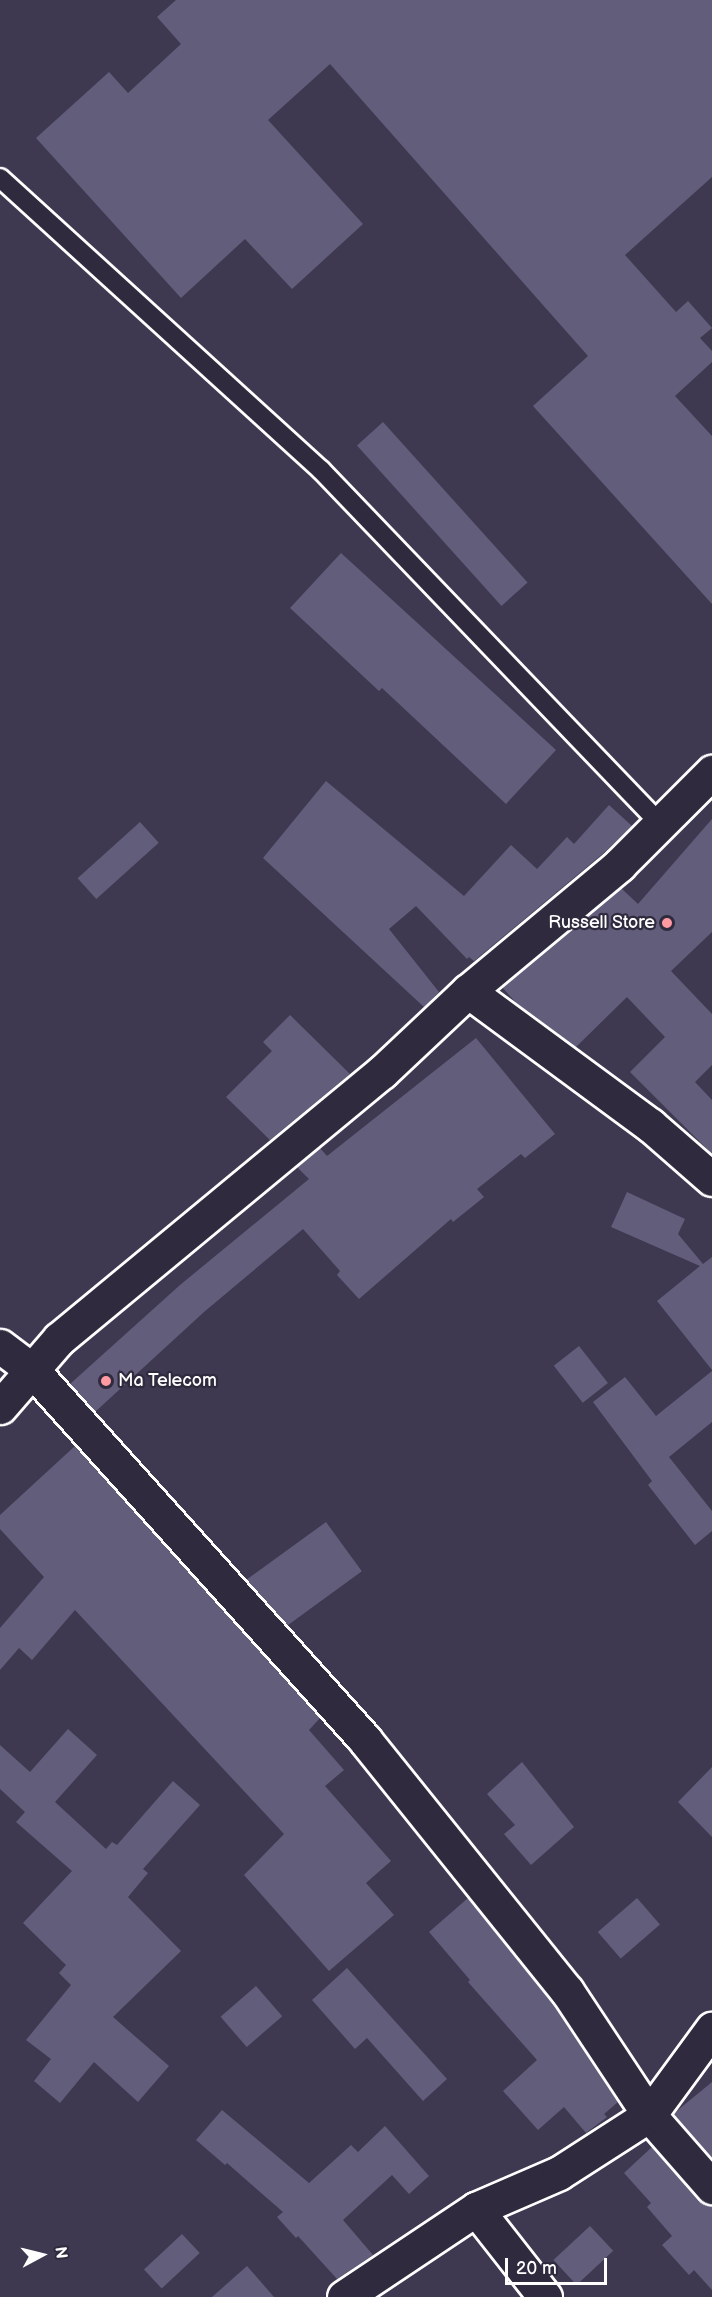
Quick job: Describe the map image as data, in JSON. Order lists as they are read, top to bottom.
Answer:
{
  "places": ["Russell Store", "Ma Telecom"],
  "scale_bar": "20 m",
  "north": "right"
}
